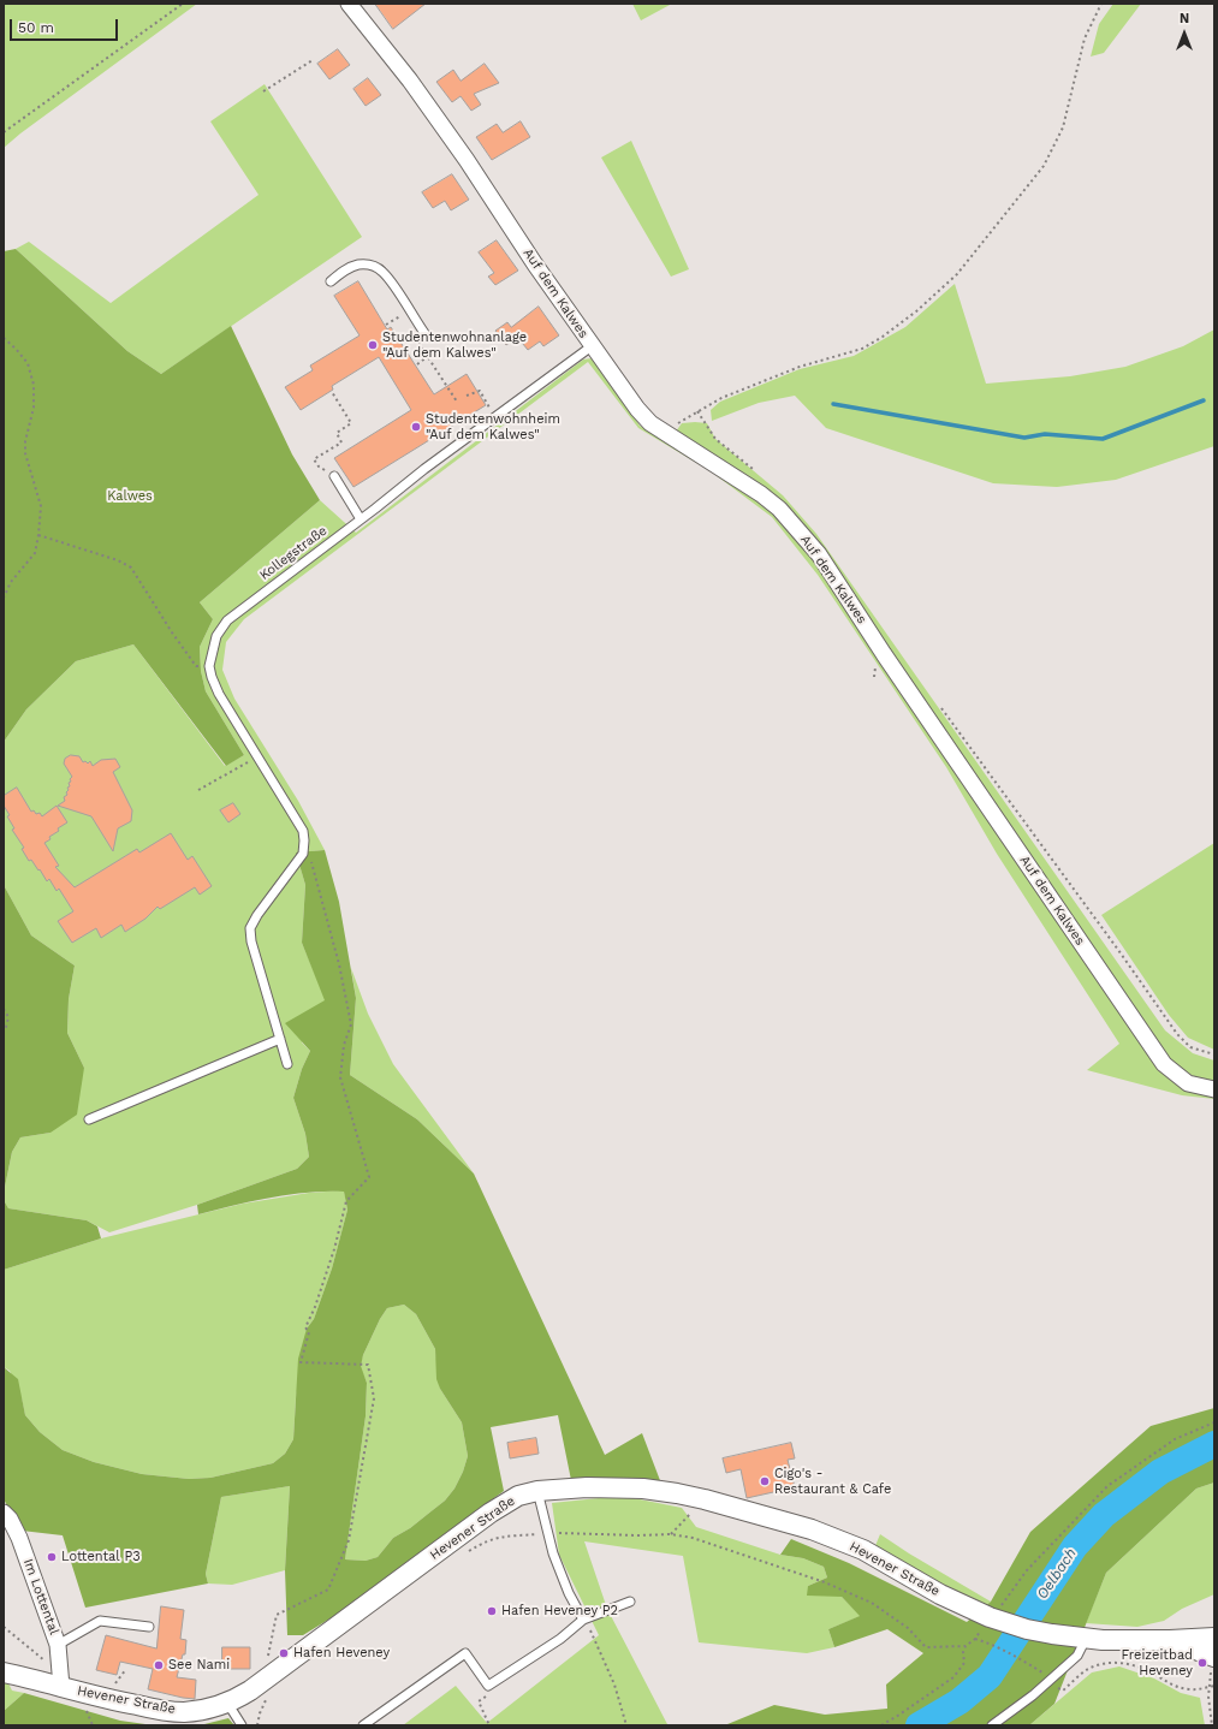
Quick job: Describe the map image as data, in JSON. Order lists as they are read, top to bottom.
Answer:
{
  "streets": {
    "street": ["Auf dem Kalwes", "Hevener Straße", "Im Lottental"],
    "lane": ["Kollegstraße"]
  },
  "crossings": [
    ["Auf dem Kalwes", "Kollegstraße"],
    ["Hevener Straße", "Im Lottental"]
  ],
  "water": ["Oelbach"],
  "parks": ["Kalwes"],
  "places": [
    "Studentenwohnanlage \"Auf dem Kalwes\"",
    "Studentenwohnheim \"Auf dem Kalwes\"",
    "Cigo's - Restaurant & Cafe",
    "Lottental P3",
    "Hafen Heveney P2",
    "Hafen Heveney",
    "Freizeitbad Heveney",
    "See Nami"
  ],
  "scale_bar": "50 m",
  "north": "top"
}
